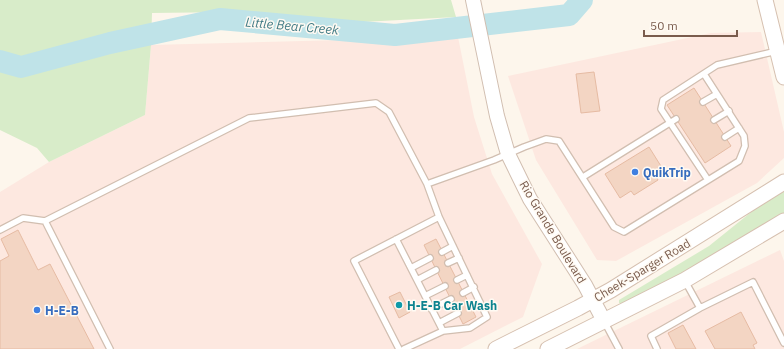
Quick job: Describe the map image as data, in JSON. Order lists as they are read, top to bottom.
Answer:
{
  "streets": {
    "main road": ["Cheek-Sparger Road"],
    "street": ["Rio Grande Boulevard"]
  },
  "crossings": [
    ["Rio Grande Boulevard", "Cheek-Sparger Road"]
  ],
  "water": ["Little Bear Creek"],
  "places": ["QuikTrip", "H-E-B Car Wash", "H-E-B"],
  "scale_bar": "50 m"
}
